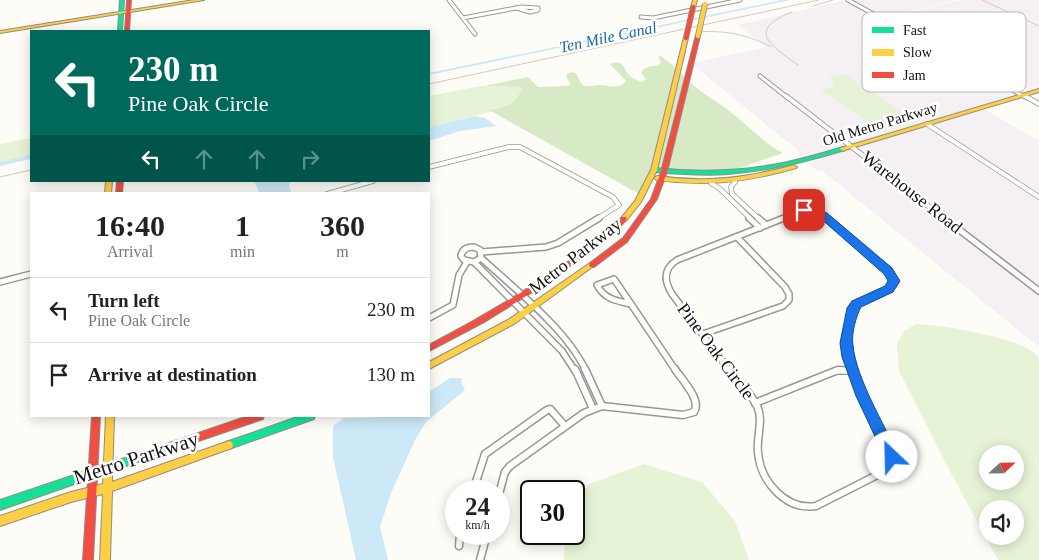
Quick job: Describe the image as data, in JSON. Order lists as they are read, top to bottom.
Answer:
{
  "streets": {
    "main road": ["Old Metro Parkway", "Metro Parkway"],
    "street": ["Warehouse Road", "Pine Oak Circle"]
  },
  "crossings": [
    ["Old Metro Parkway", "Warehouse Road"],
    ["Old Metro Parkway", "Metro Parkway"]
  ],
  "water": ["Ten Mile Canal"],
  "legend": ["Fast", "Slow", "Jam"],
  "north": "right",
  "page": {
    "turn": ["230 m", "Pine Oak Circle"],
    "eta": [
      "16:40",
      "Arrival",
      "1",
      "min",
      "360",
      "m"
    ],
    "list": [
      {
        "name": "Turn left",
        "note": "Pine Oak Circle",
        "value": "230 m"
      },
      {
        "name": "Arrive at destination",
        "value": "130 m"
      }
    ],
    "speed": "24 km/h",
    "limit": "30"
  }
}
